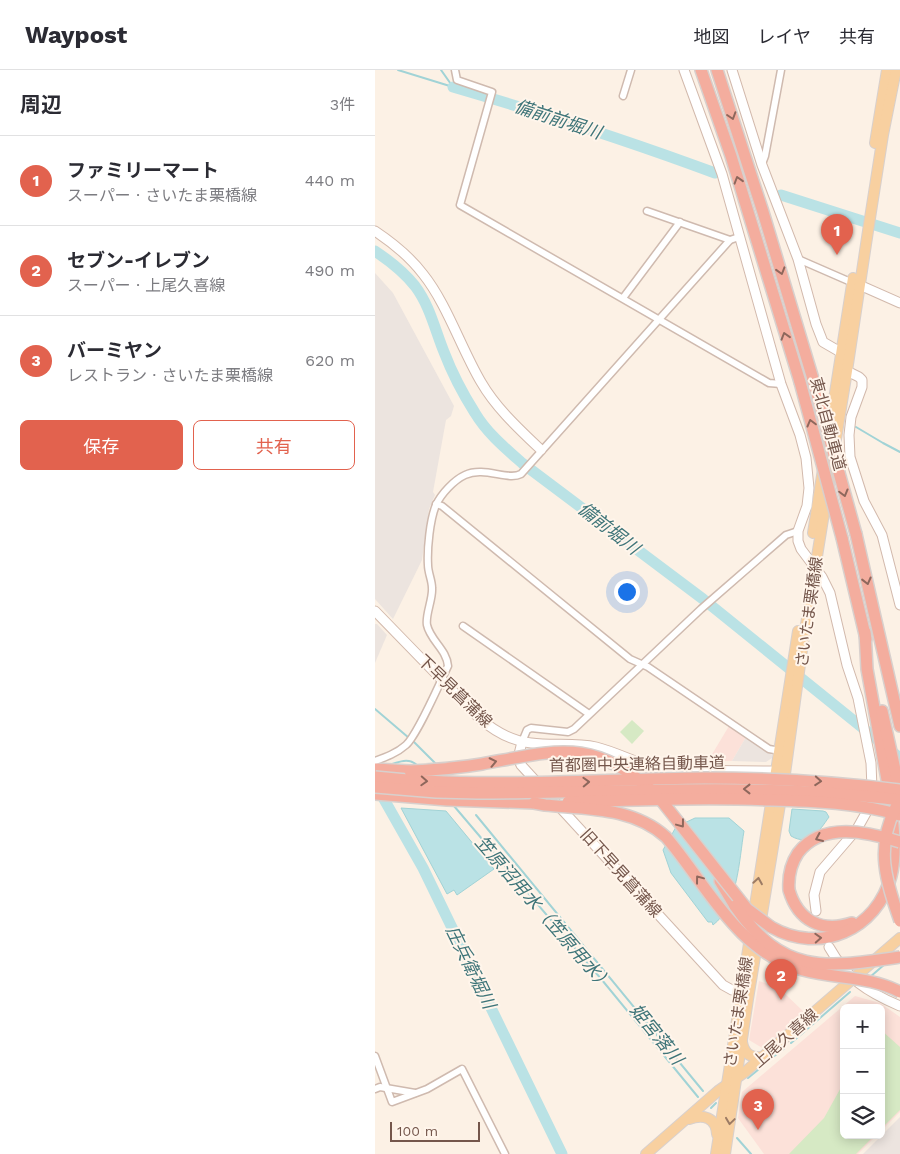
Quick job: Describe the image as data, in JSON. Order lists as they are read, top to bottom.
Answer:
{
  "streets": {
    "highway": ["東北自動車道", "首都圏中央連絡自動車道"],
    "main road": ["さいたま栗橋線", "上尾久喜線"],
    "street": ["下早見菖蒲線", "旧下早見菖蒲線"]
  },
  "crossings": [
    ["東北自動車道", "首都圏中央連絡自動車道"],
    ["さいたま栗橋線", "下早見菖蒲線"],
    ["さいたま栗橋線", "旧下早見菖蒲線"],
    ["さいたま栗橋線", "上尾久喜線"],
    ["下早見菖蒲線", "旧下早見菖蒲線"]
  ],
  "water": [
    "備前前堀川",
    "備前堀川",
    "笠原沼用水（笠原用水）",
    "庄兵衛堀川",
    "姫宮落川"
  ],
  "scale_bar": "100 m",
  "page": {
    "header": "Waypost",
    "nav": ["地図", "レイヤ", "共有"],
    "heading": ["周辺", "3件"],
    "list": [
      {
        "mark": "1",
        "name": "ファミリーマート",
        "note": "スーパー · さいたま栗橋線",
        "value": "440 m"
      },
      {
        "mark": "2",
        "name": "セブン-イレブン",
        "note": "スーパー · 上尾久喜線",
        "value": "490 m"
      },
      {
        "mark": "3",
        "name": "バーミヤン",
        "note": "レストラン · さいたま栗橋線",
        "value": "620 m"
      }
    ],
    "pins": ["1", "2", "3"],
    "buttons": ["保存", "共有"],
    "map_buttons": ["+", "−"],
    "scale": "100 m"
  }
}
